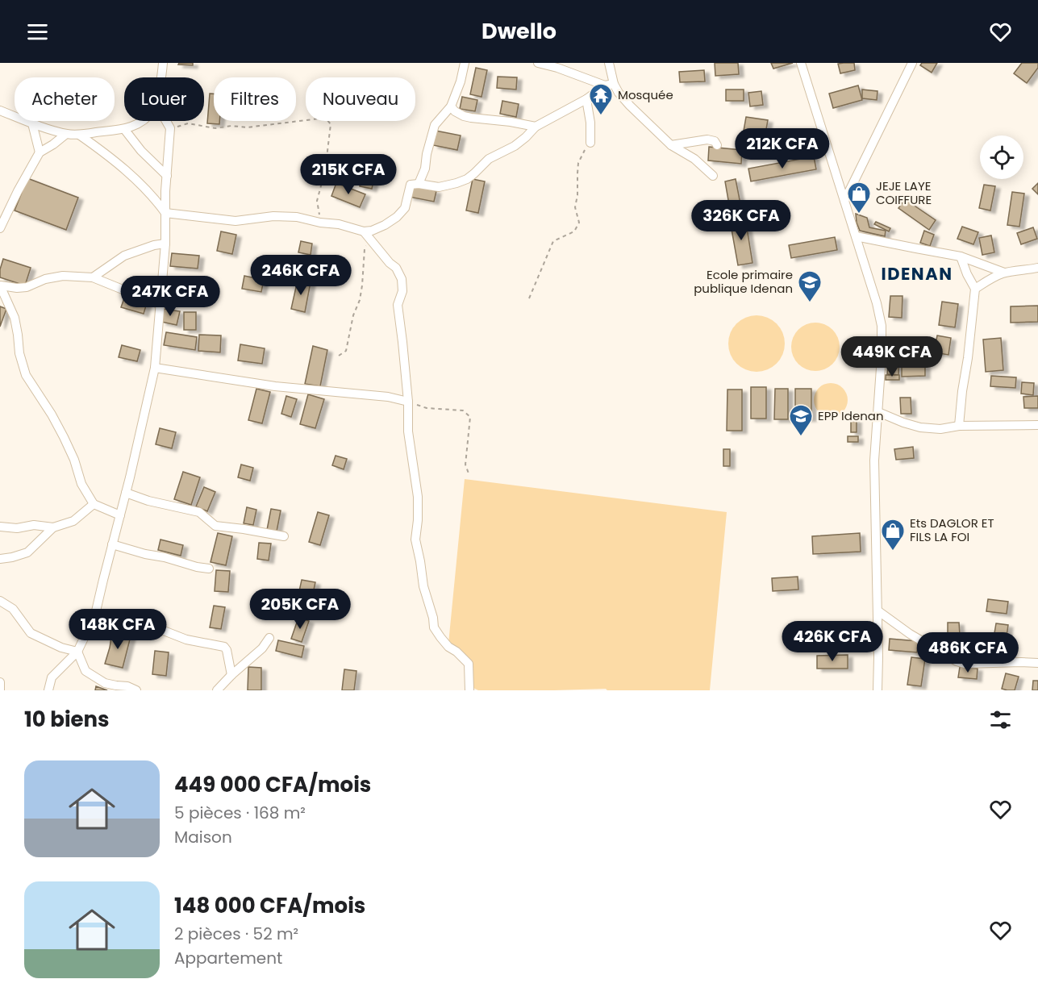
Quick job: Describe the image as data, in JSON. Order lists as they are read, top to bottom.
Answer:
{
  "districts": ["IDENAN"],
  "places": {
    "temple": ["Mosquée"],
    "shop": ["JEJE LAYE COIFFURE", "Ets DAGLOR ET FILS LA FOI"],
    "school or university": ["Ecole primaire publique Idenan", "EPP Idenan"]
  },
  "page": {
    "header": "Dwello",
    "chip": [
      "Acheter",
      "Louer",
      "Filtres",
      "Nouveau"
    ],
    "price": [
      "212K CFA",
      "215K CFA",
      "326K CFA",
      "246K CFA",
      "247K CFA",
      "449K CFA",
      "205K CFA",
      "148K CFA",
      "426K CFA",
      "486K CFA"
    ],
    "heading": "10 biens",
    "list": [
      {
        "name": "449 000 CFA/mois",
        "note": "5 pièces · 168 m² · Maison"
      },
      {
        "name": "148 000 CFA/mois",
        "note": "2 pièces · 52 m² · Appartement"
      }
    ]
  }
}
